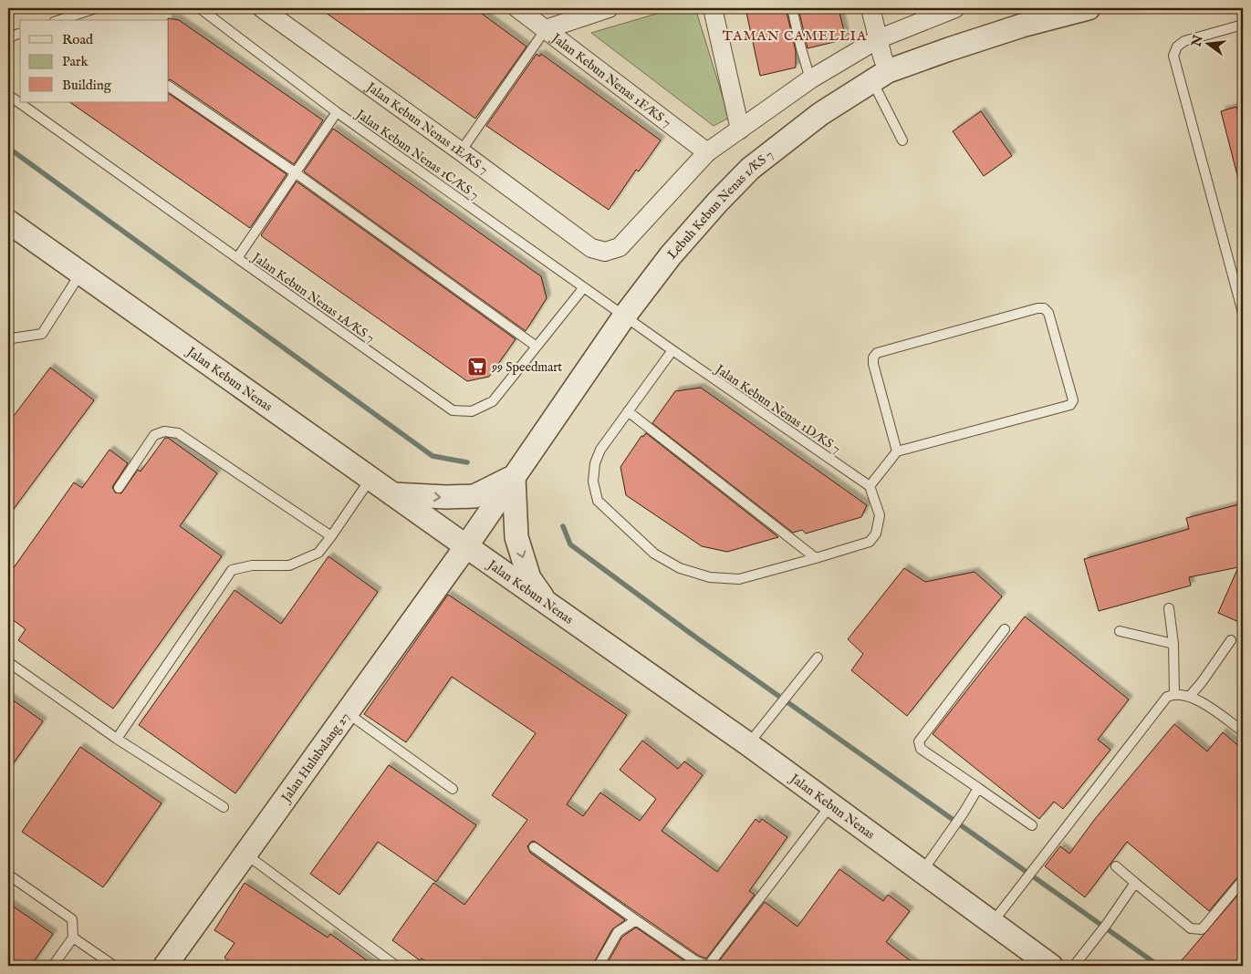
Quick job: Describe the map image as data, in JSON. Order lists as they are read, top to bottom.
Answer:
{
  "streets": {
    "street": [
      "Jalan Kebun Nenas 1F/KS 7",
      "Jalan Kebun Nenas 1E/KS 7",
      "Lebuh Kebun Nenas 1/KS 7",
      "Jalan Kebun Nenas",
      "Jalan Hulubalang 27"
    ],
    "lane": ["Jalan Kebun Nenas 1C/KS 7", "Jalan Kebun Nenas 1A/KS 7", "Jalan Kebun Nenas 1D/KS 7"]
  },
  "crossings": [
    ["Jalan Kebun Nenas 1F/KS 7", "Jalan Kebun Nenas 1E/KS 7"],
    ["Jalan Kebun Nenas 1C/KS 7", "Lebuh Kebun Nenas 1/KS 7"],
    ["Jalan Kebun Nenas 1C/KS 7", "Jalan Kebun Nenas 1A/KS 7"],
    ["Jalan Kebun Nenas 1C/KS 7", "Jalan Kebun Nenas 1D/KS 7"],
    ["Lebuh Kebun Nenas 1/KS 7", "Jalan Kebun Nenas"],
    ["Lebuh Kebun Nenas 1/KS 7", "Jalan Kebun Nenas 1D/KS 7"],
    ["Lebuh Kebun Nenas 1/KS 7", "Jalan Hulubalang 27"],
    ["Jalan Kebun Nenas", "Jalan Hulubalang 27"]
  ],
  "districts": ["TAMAN CAMELLIA"],
  "places": {
    "supermarket": ["99 Speedmart"]
  },
  "legend": ["Road", "Park", "Building"],
  "north": "left"
}
